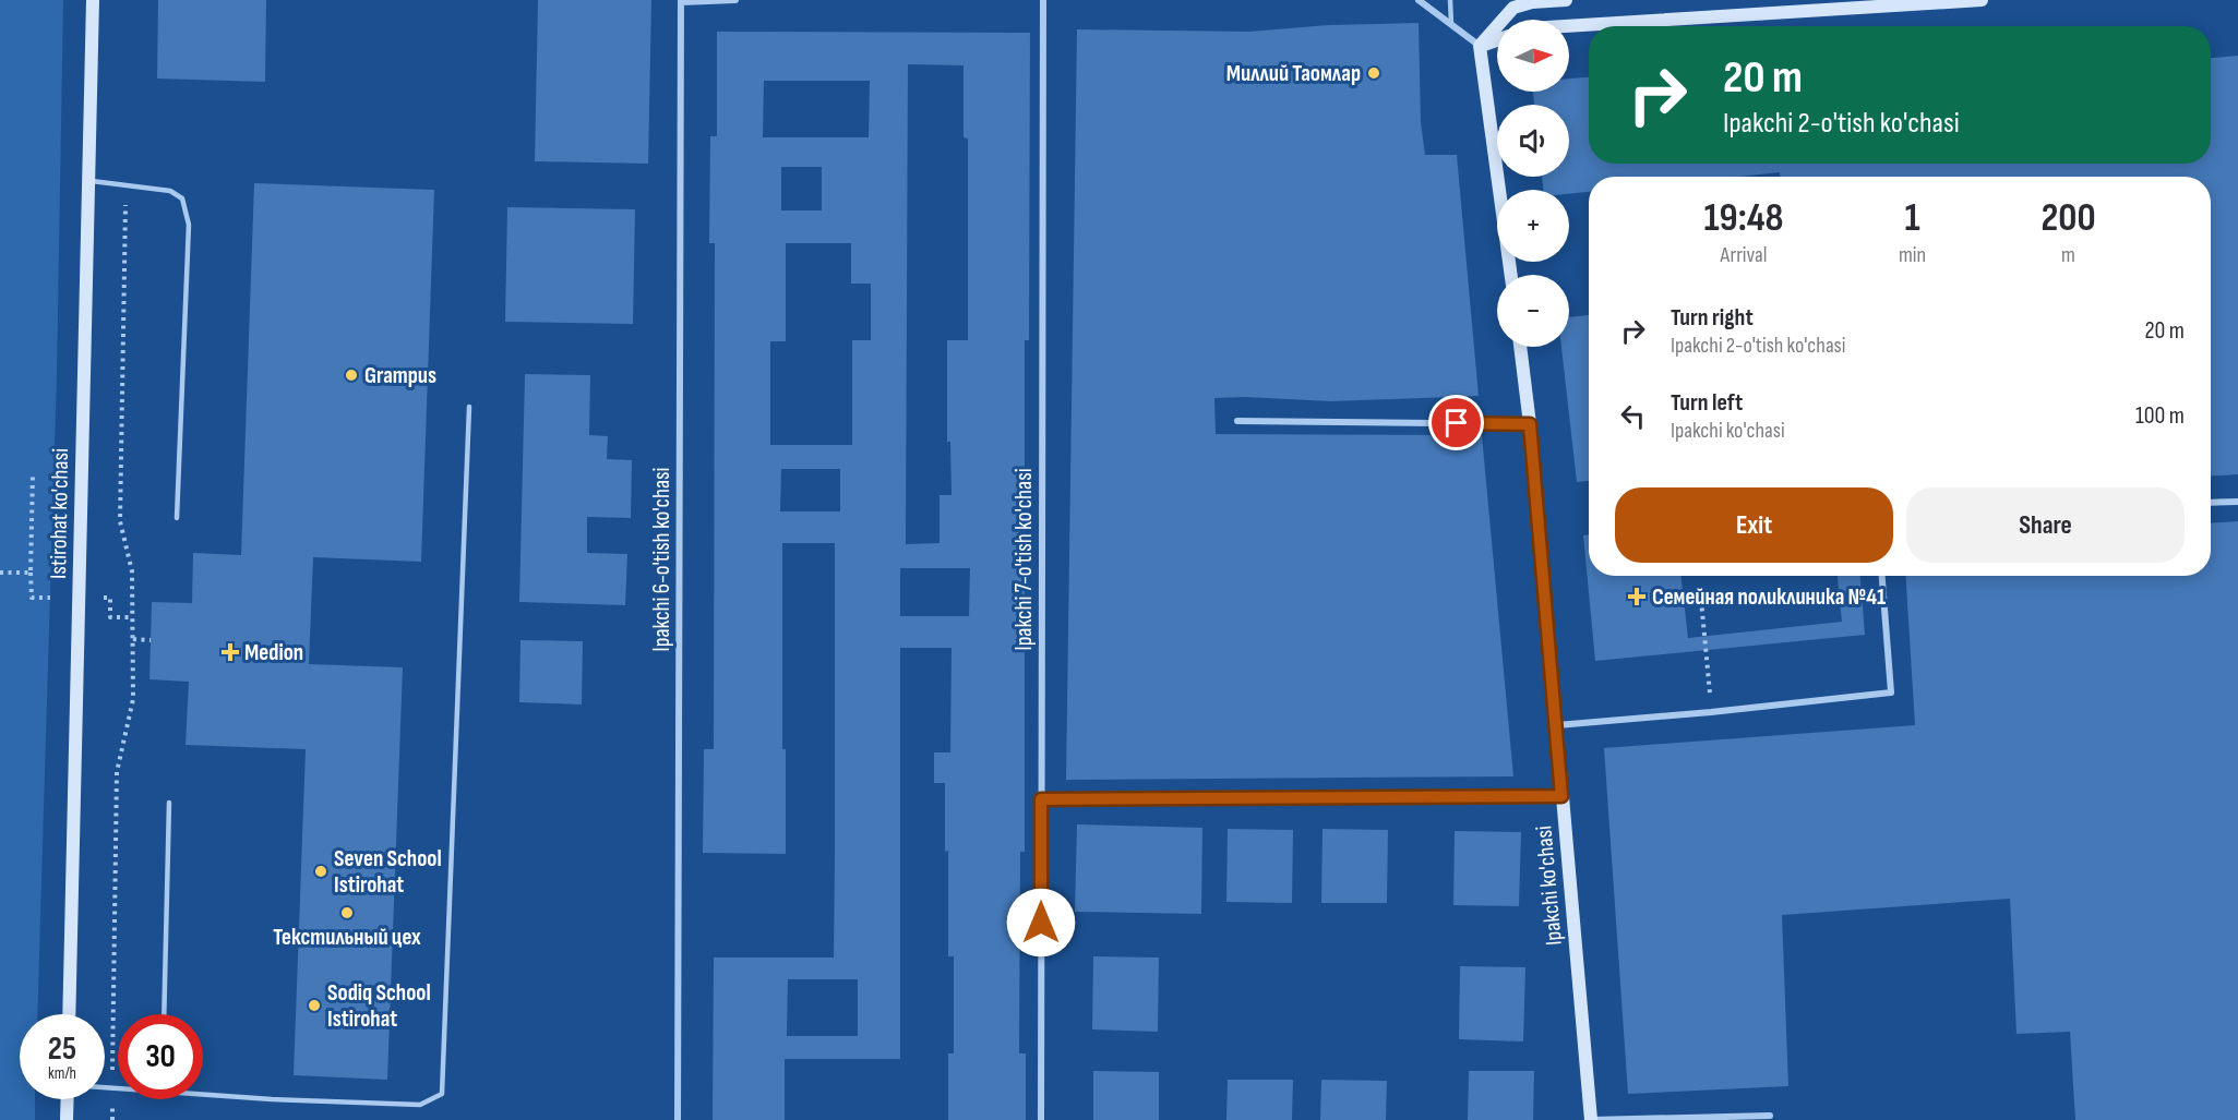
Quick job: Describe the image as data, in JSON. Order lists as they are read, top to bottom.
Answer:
{
  "streets": {
    "main road": ["Istirohat ko'chasi", "Ipakchi ko'chasi"],
    "street": ["Ipakchi 6-o'tish ko'chasi", "Ipakchi 7-o'tish ko'chasi"]
  },
  "places": {
    "other": [
      "Миллий Таомлар",
      "Grampus",
      "Seven School Istirohat",
      "Текстильный цех",
      "Sodiq School Istirohat"
    ],
    "health": ["Семейная поликлиника №41", "Medion"]
  },
  "north": "right",
  "page": {
    "map_buttons": ["+", "−"],
    "turn": ["20 m", "Ipakchi 2-o'tish ko'chasi"],
    "eta": [
      "19:48",
      "Arrival",
      "1",
      "min",
      "200",
      "m"
    ],
    "list": [
      {
        "name": "Turn right",
        "note": "Ipakchi 2-o'tish ko'chasi",
        "value": "20 m"
      },
      {
        "name": "Turn left",
        "note": "Ipakchi ko'chasi",
        "value": "100 m"
      }
    ],
    "buttons": ["Exit", "Share"],
    "speed": "25 km/h",
    "limit": "30"
  }
}
